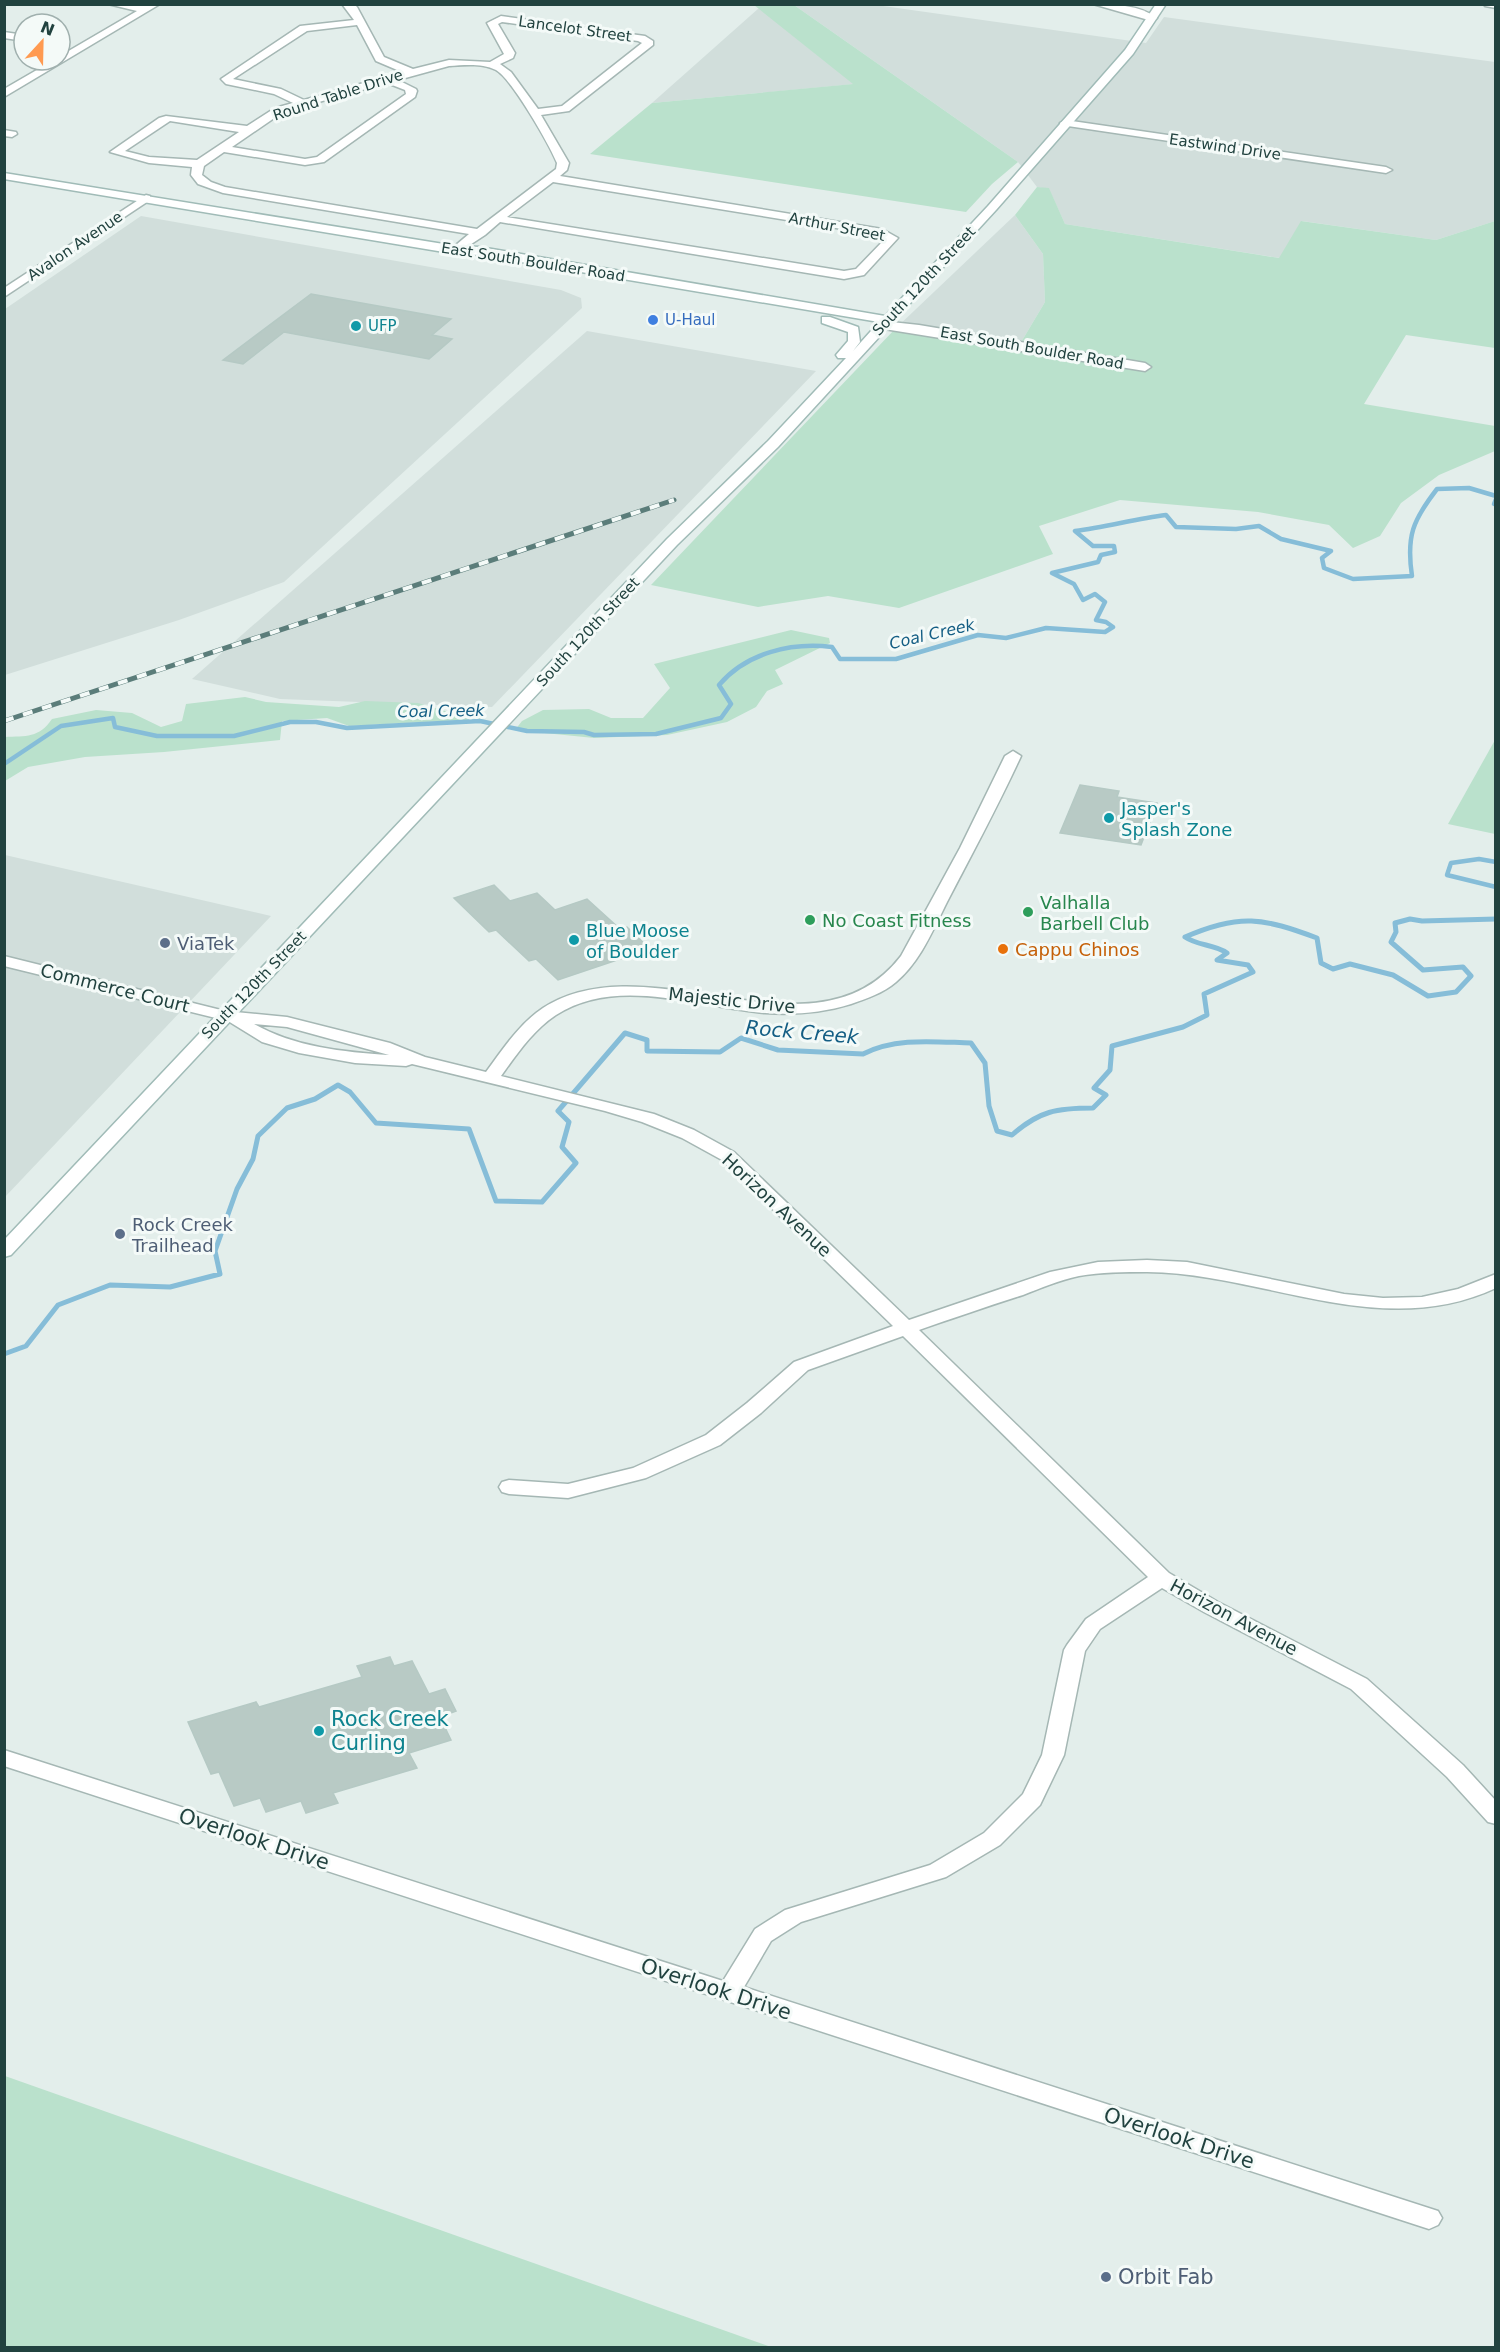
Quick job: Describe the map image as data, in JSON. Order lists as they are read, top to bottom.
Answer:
{
  "streets": {
    "street": [
      "Lancelot Street",
      "Round Table Drive",
      "Eastwind Drive",
      "Arthur Street",
      "Avalon Avenue",
      "East South Boulder Road",
      "South 120th Street",
      "Commerce Court",
      "Majestic Drive",
      "Horizon Avenue",
      "Overlook Drive"
    ]
  },
  "crossings": [
    ["Lancelot Street", "Round Table Drive"],
    ["Eastwind Drive", "South 120th Street"],
    ["Avalon Avenue", "East South Boulder Road"],
    ["East South Boulder Road", "South 120th Street"],
    ["South 120th Street", "Commerce Court"],
    ["South 120th Street", "Horizon Avenue"],
    ["Commerce Court", "Horizon Avenue"],
    ["Majestic Drive", "Horizon Avenue"]
  ],
  "water": ["Coal Creek", "Rock Creek"],
  "places": [
    "U-Haul",
    "UFP",
    "Jasper's Splash Zone",
    "Valhalla Barbell Club",
    "No Coast Fitness",
    "Blue Moose of Boulder",
    "ViaTek",
    "Cappu Chinos",
    "Rock Creek Trailhead",
    "Rock Creek Curling",
    "Orbit Fab"
  ],
  "north": "top"
}
